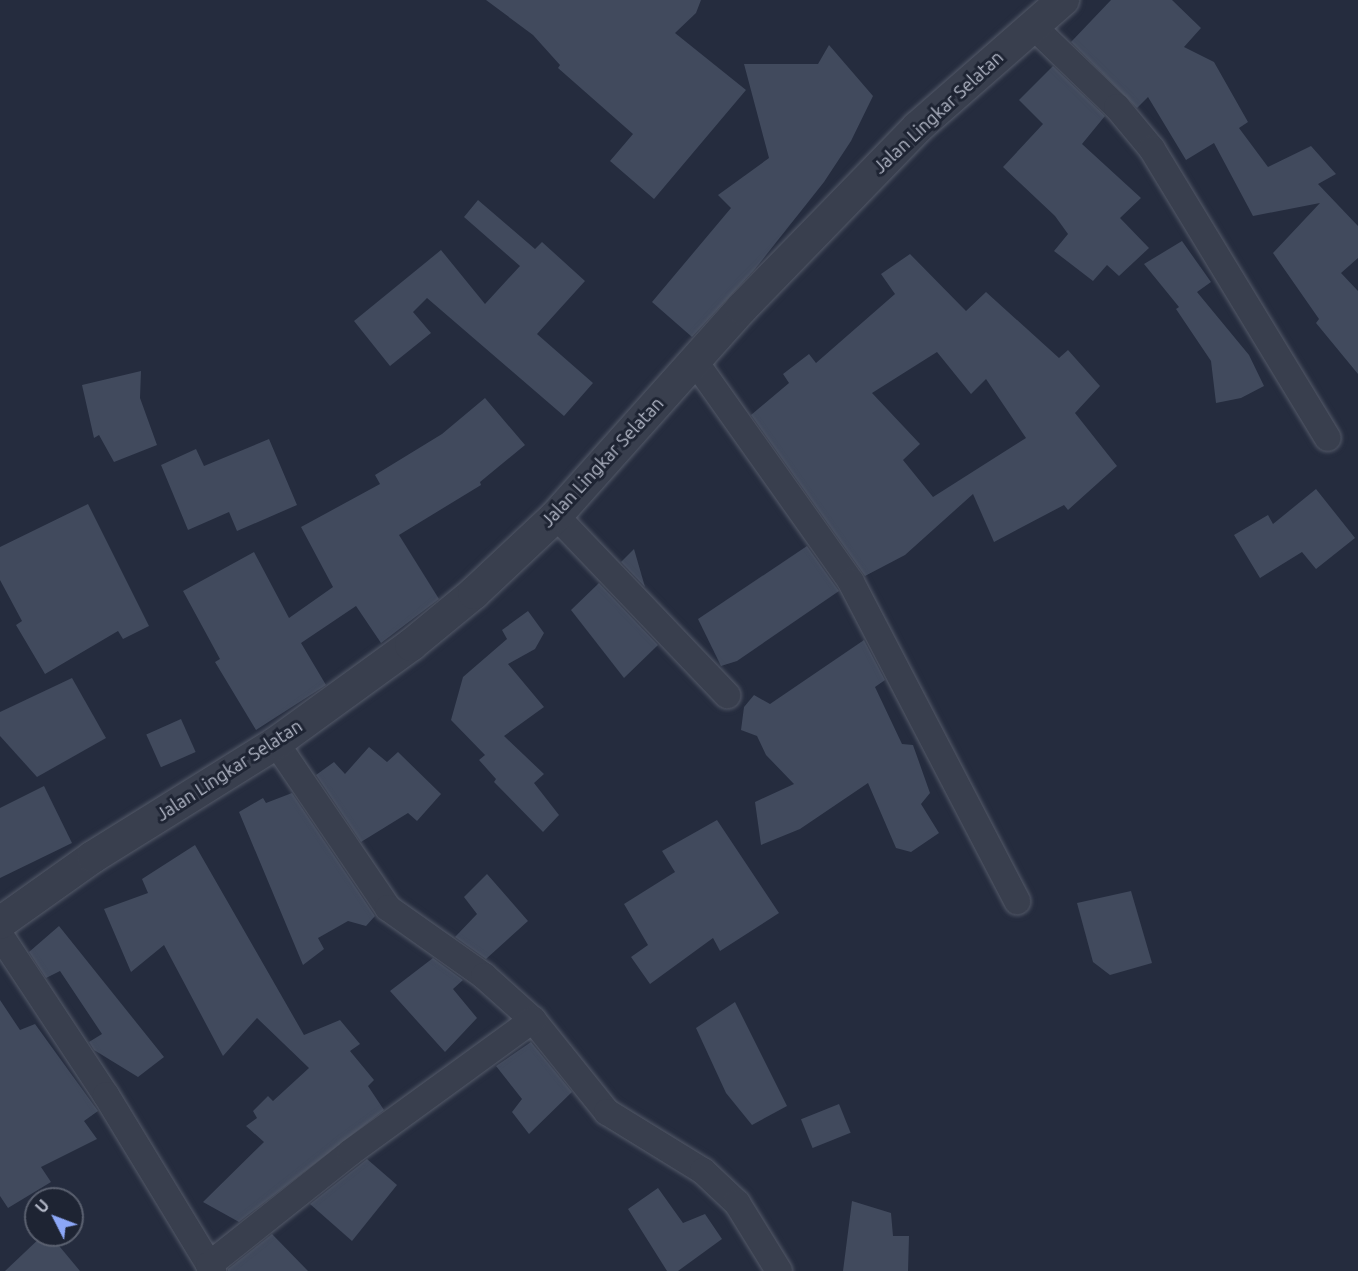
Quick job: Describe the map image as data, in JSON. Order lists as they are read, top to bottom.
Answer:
{
  "streets": {
    "street": ["Jalan Lingkar Selatan"]
  },
  "north": "top left"
}
